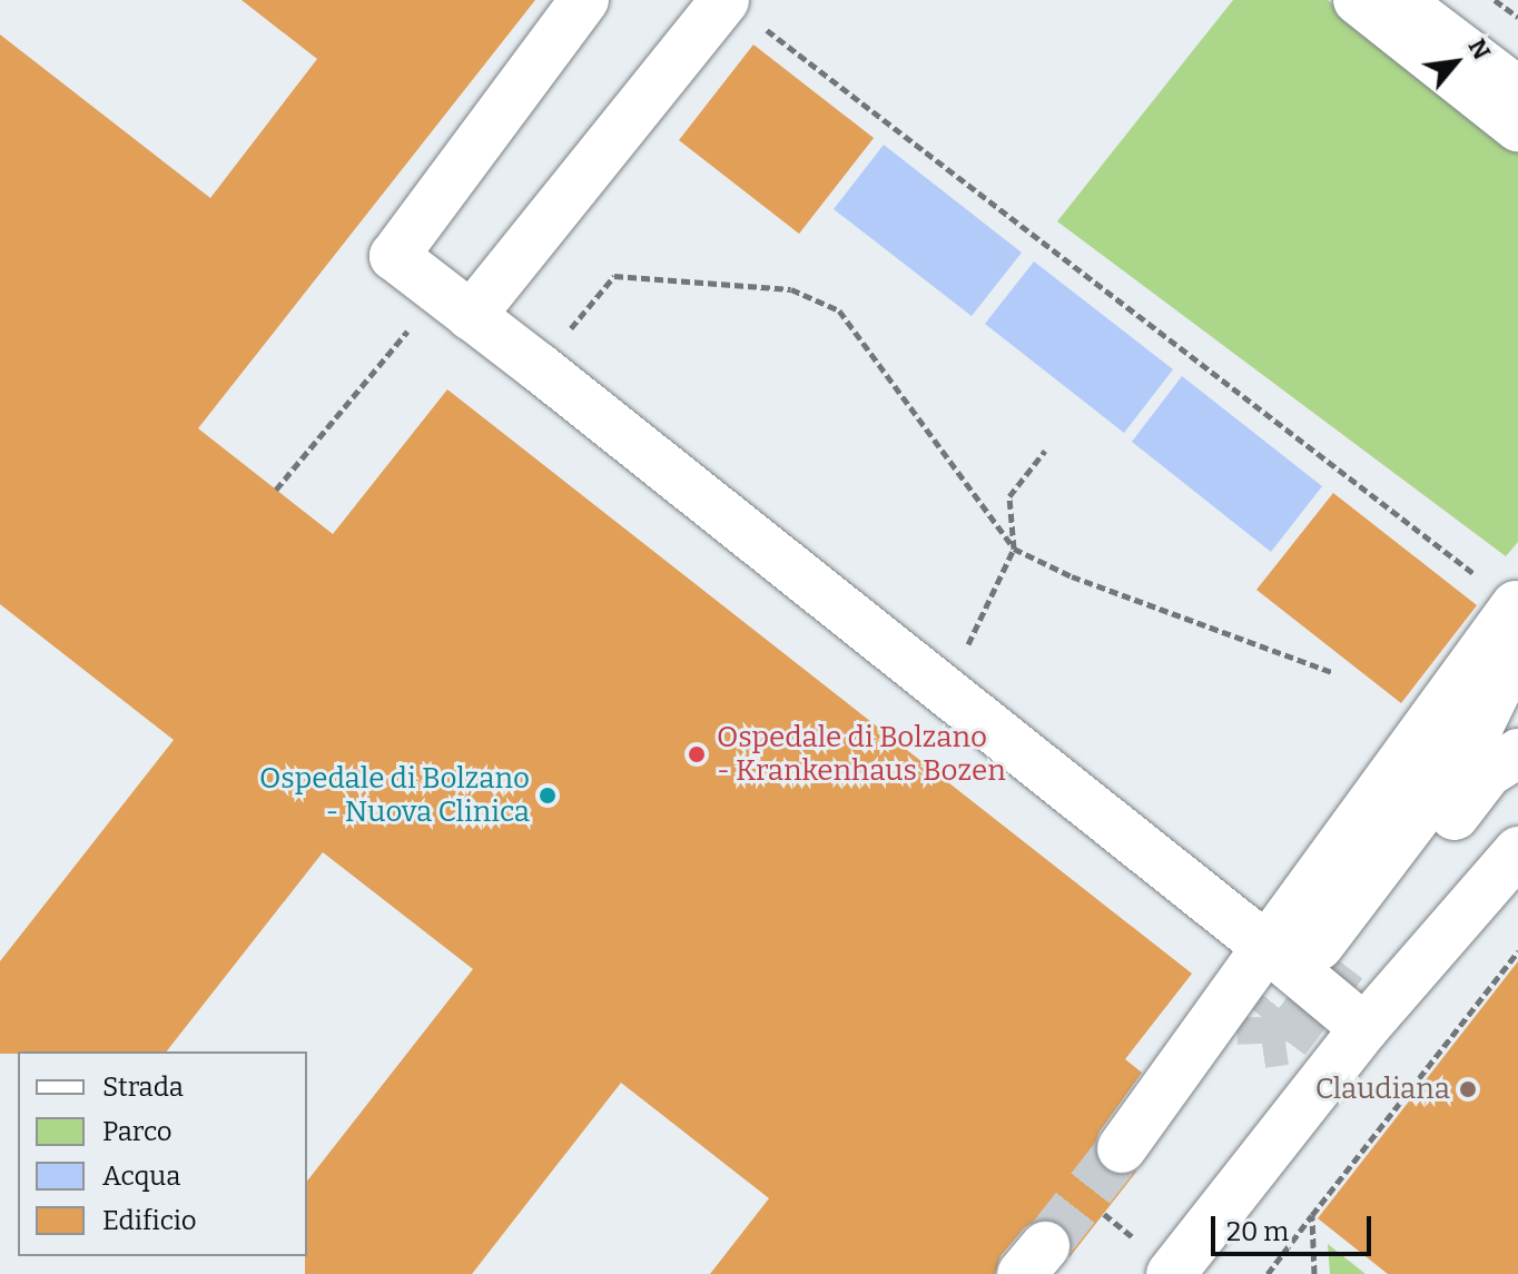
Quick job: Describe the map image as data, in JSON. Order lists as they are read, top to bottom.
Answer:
{
  "places": ["Ospedale di Bolzano - Krankenhaus Bozen", "Ospedale di Bolzano - Nuova Clinica", "Claudiana"],
  "legend": [
    "Strada",
    "Parco",
    "Acqua",
    "Edificio"
  ],
  "scale_bar": "20 m",
  "north": "top right"
}
